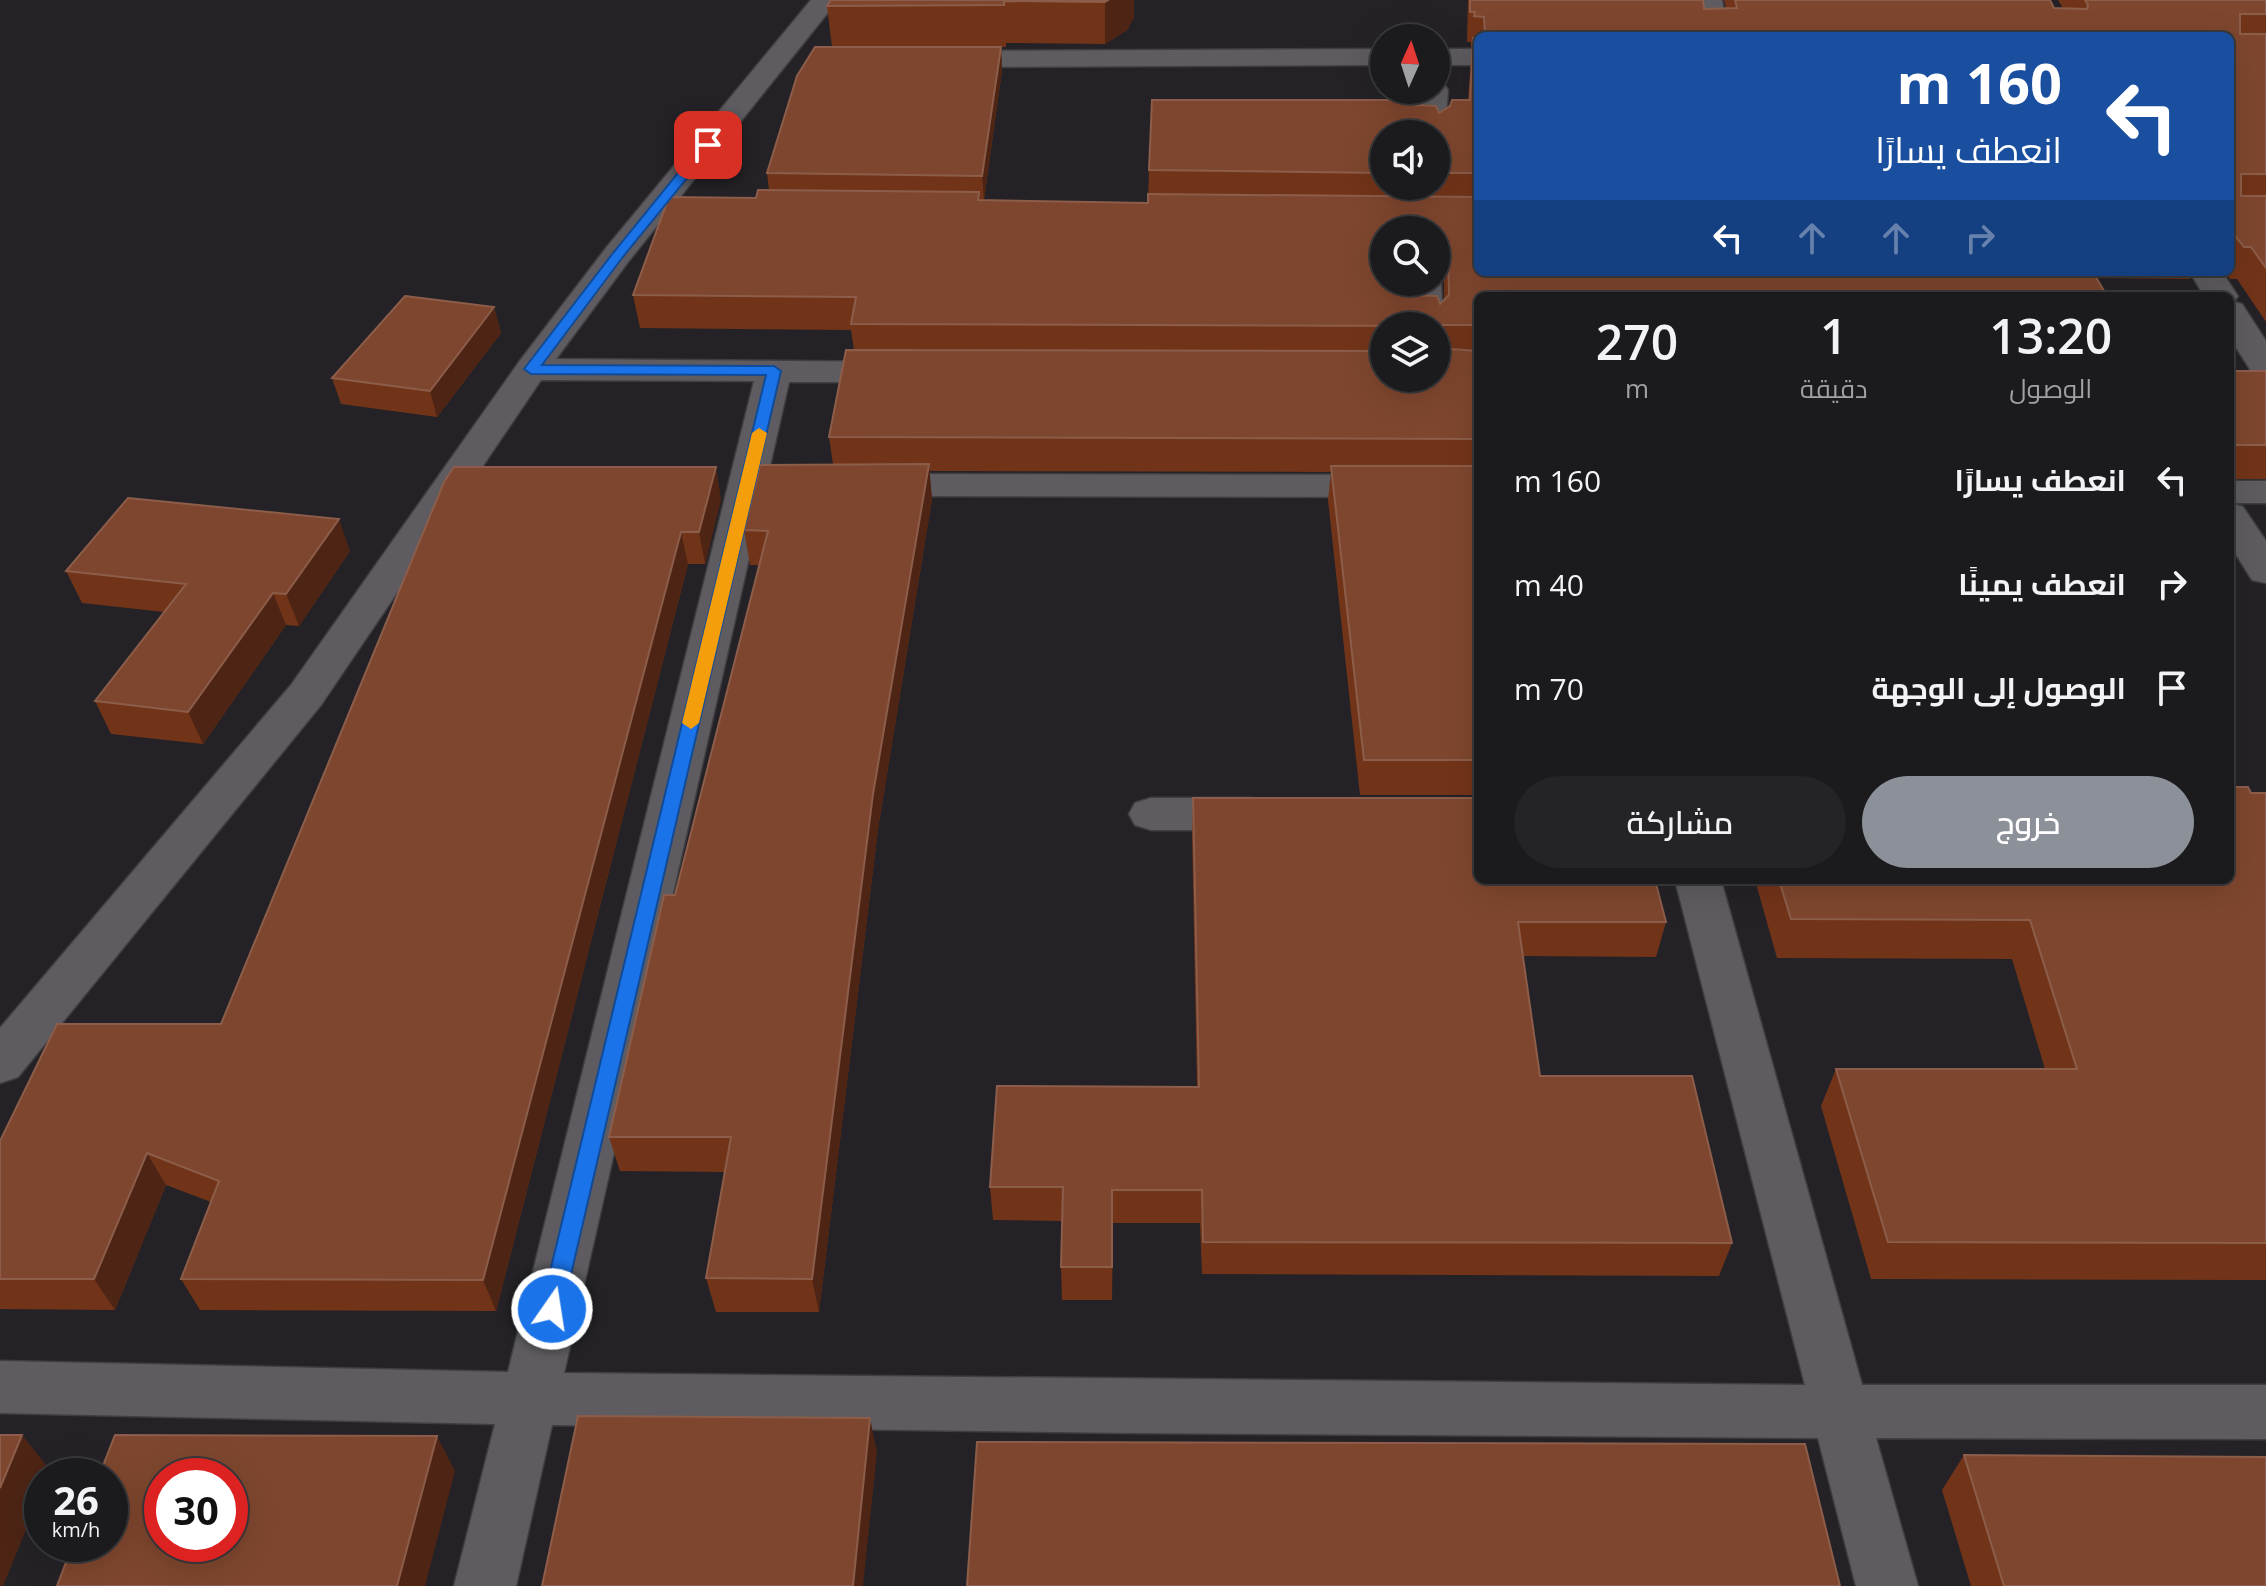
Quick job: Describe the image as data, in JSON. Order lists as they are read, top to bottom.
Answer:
{
  "north": "top",
  "page": {
    "turn": ["160 m", "انعطف يسارًا"],
    "eta": [
      "13:20",
      "الوصول",
      "1",
      "دقيقة",
      "270",
      "m"
    ],
    "list": [
      {
        "name": "انعطف يسارًا",
        "value": "160 m"
      },
      {
        "name": "انعطف يمينًا",
        "value": "40 m"
      },
      {
        "name": "الوصول إلى الوجهة",
        "value": "70 m"
      }
    ],
    "buttons": ["خروج", "مشاركة"],
    "speed": "26 km/h",
    "limit": "30"
  }
}
